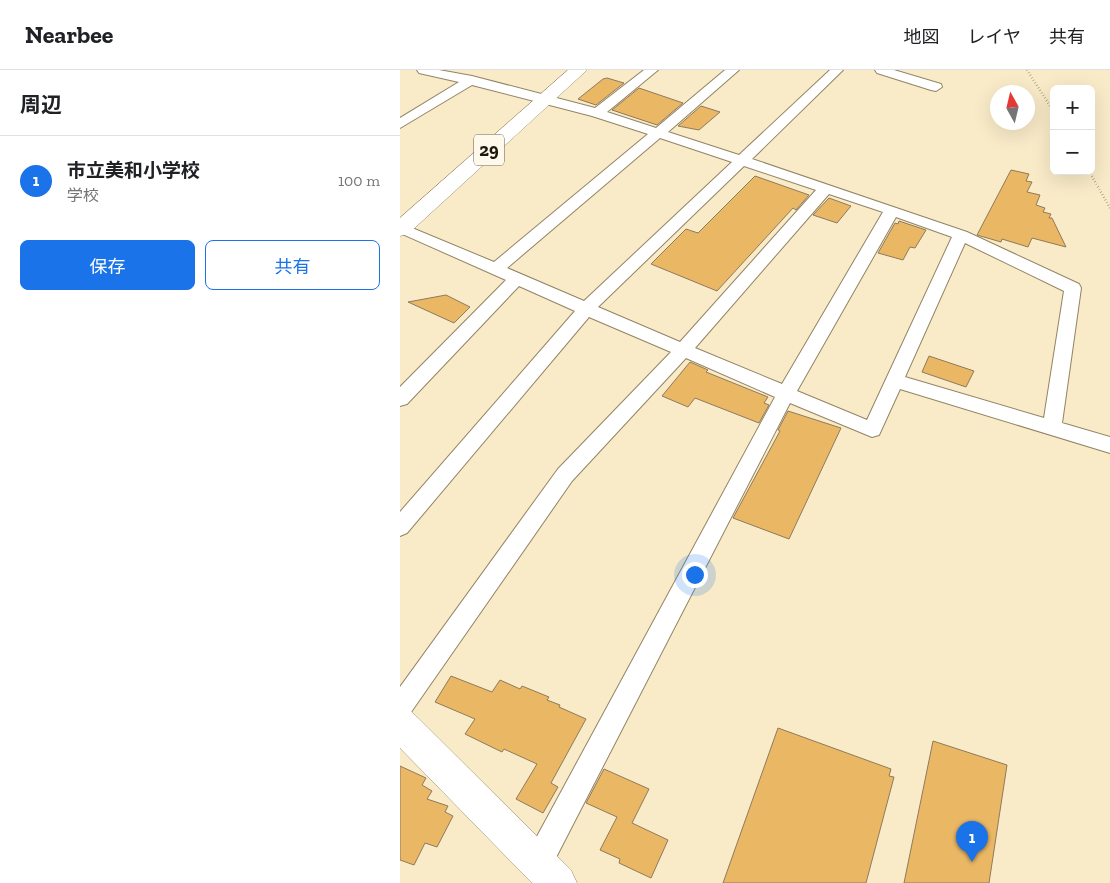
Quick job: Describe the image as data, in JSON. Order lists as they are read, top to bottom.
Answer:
{
  "streets": {
    "main road": ["29"]
  },
  "north": "top",
  "page": {
    "header": "Nearbee",
    "nav": ["地図", "レイヤ", "共有"],
    "heading": "周辺",
    "map_buttons": ["+", "−"],
    "list": [
      {
        "mark": "1",
        "name": "市立美和小学校",
        "note": "学校",
        "value": "100 m"
      }
    ],
    "buttons": ["保存", "共有"],
    "pins": "1"
  }
}
